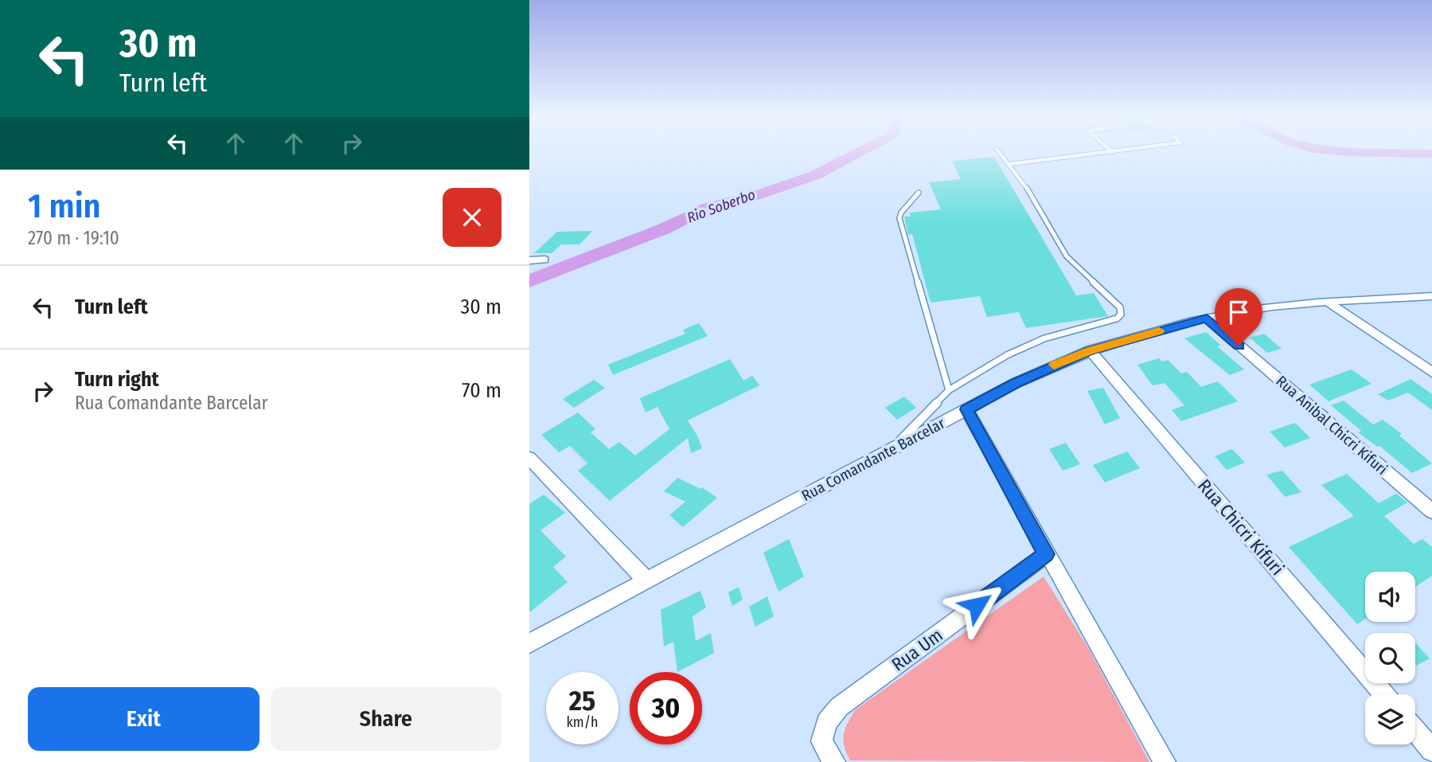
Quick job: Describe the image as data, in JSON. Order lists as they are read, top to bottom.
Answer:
{
  "streets": {
    "street": [
      "Rua Anibal Chicri Kifuri",
      "Rua Comandante Barcelar",
      "Rua Chicri Kifuri",
      "Rua Um"
    ]
  },
  "crossings": [
    ["Rua Anibal Chicri Kifuri", "Rua Comandante Barcelar"],
    ["Rua Comandante Barcelar", "Rua Chicri Kifuri"]
  ],
  "water": ["Rio Soberbo"],
  "page": {
    "turn": ["30 m", "Turn left"],
    "heading": ["1 min", "270 m · 19:10"],
    "list": [
      {
        "name": "Turn left",
        "value": "30 m"
      },
      {
        "name": "Turn right",
        "note": "Rua Comandante Barcelar",
        "value": "70 m"
      }
    ],
    "speed": "25 km/h",
    "limit": "30",
    "buttons": ["Exit", "Share"]
  }
}
